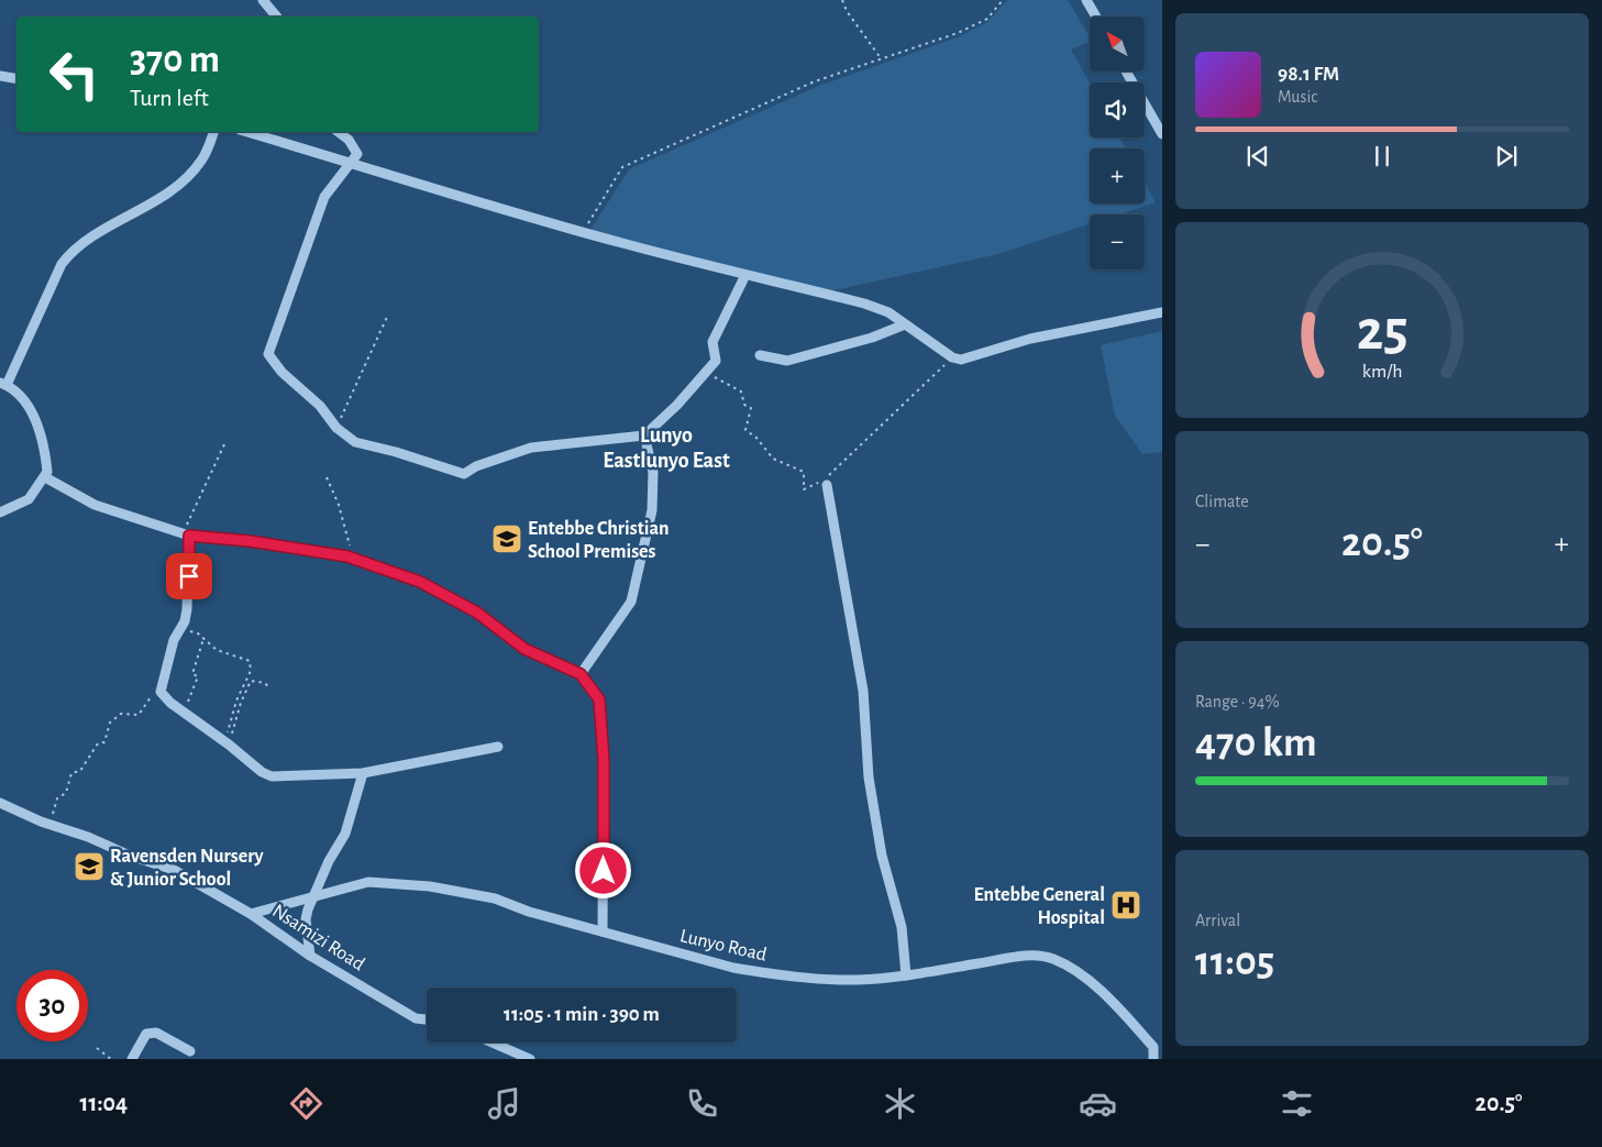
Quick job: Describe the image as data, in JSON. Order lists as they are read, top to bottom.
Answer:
{
  "streets": {
    "street": ["Nsamizi Road", "Lunyo Road"]
  },
  "crossings": [
    ["Nsamizi Road", "Lunyo Road"]
  ],
  "districts": ["Lunyo Eastlunyo East"],
  "places": {
    "school or university": ["Entebbe Christian School Premises", "Ravensden Nursery & Junior School"],
    "hospital": ["Entebbe General Hospital"]
  },
  "north": "top left",
  "page": {
    "map_buttons": ["+", "−"],
    "turn": ["370 m", "Turn left"],
    "song": ["98.1 FM", "Music"],
    "tile": [
      "Climate",
      ["Range · 94%", "470 km"],
      ["Arrival", "11:05"]
    ],
    "heat": ["−", "20.5°", "+"],
    "limit": "30",
    "trip": "11:05 · 1 min · 390 m",
    "tabs": ["11:04", "20.5°"],
    "gauge": ["25", "km/h"]
  }
}
